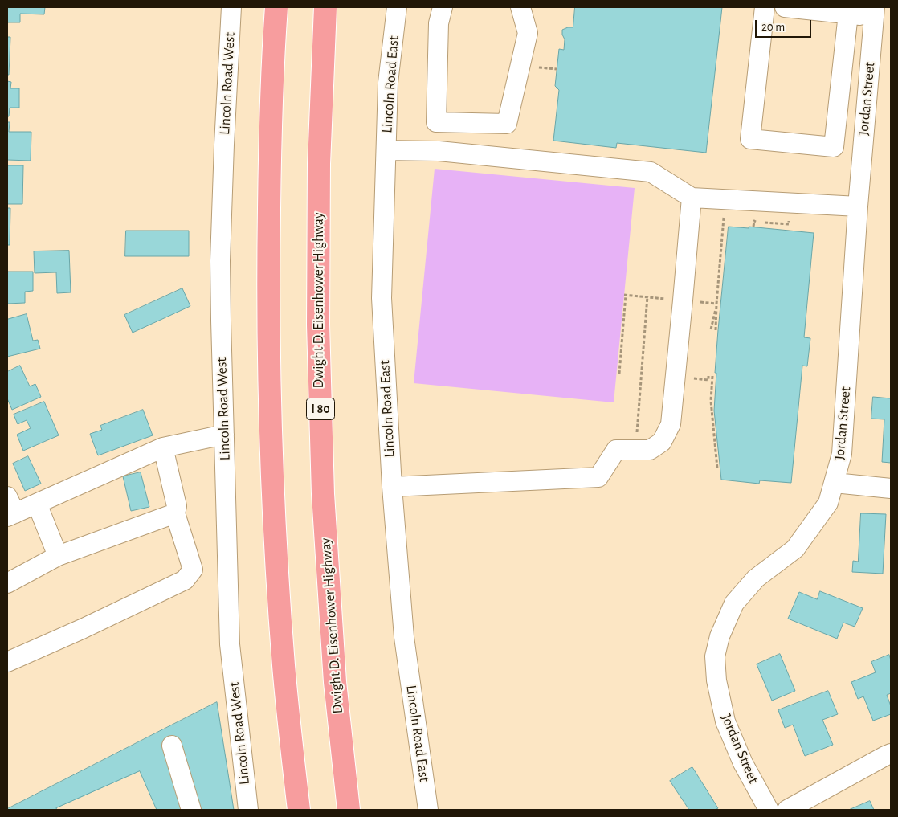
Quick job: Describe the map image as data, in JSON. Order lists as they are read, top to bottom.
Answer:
{
  "streets": {
    "highway": ["Dwight D. Eisenhower Highway", "I 80"],
    "street": ["Lincoln Road West", "Lincoln Road East", "Jordan Street"]
  },
  "scale_bar": "20 m"
}
